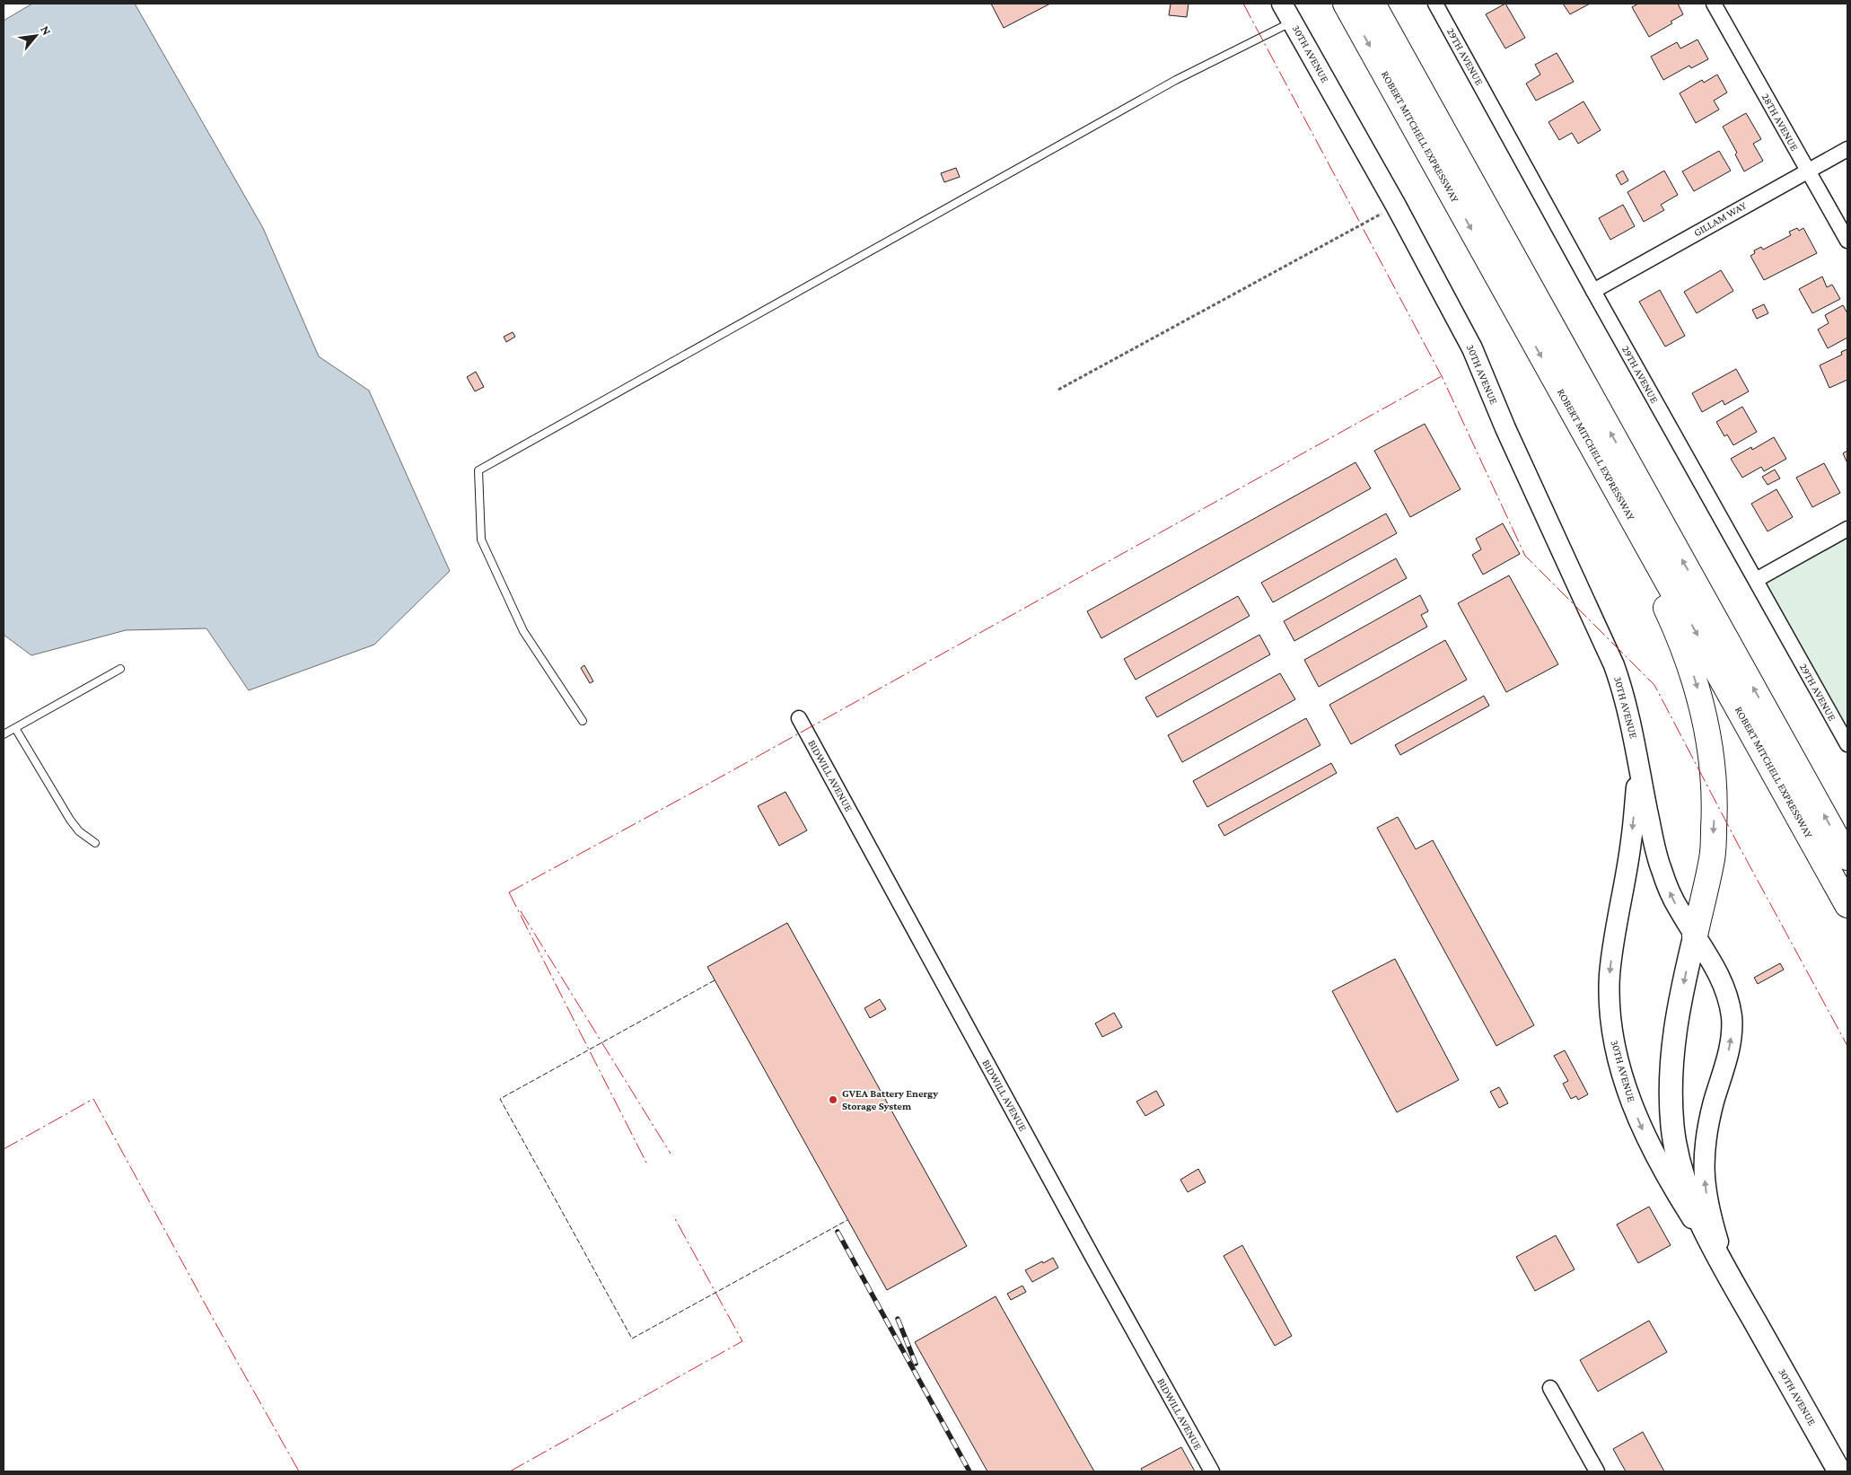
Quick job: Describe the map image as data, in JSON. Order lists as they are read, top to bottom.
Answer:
{
  "streets": {
    "highway": ["ROBERT MITCHELL EXPRESSWAY"],
    "main road": ["30TH AVENUE"],
    "street": [
      "29TH AVENUE",
      "28TH AVENUE",
      "GILLAM WAY",
      "BIDWILL AVENUE"
    ]
  },
  "crossings": [
    ["29TH AVENUE", "GILLAM WAY"],
    ["28TH AVENUE", "GILLAM WAY"]
  ],
  "places": ["GVEA Battery Energy Storage System"],
  "north": "top right"
}
